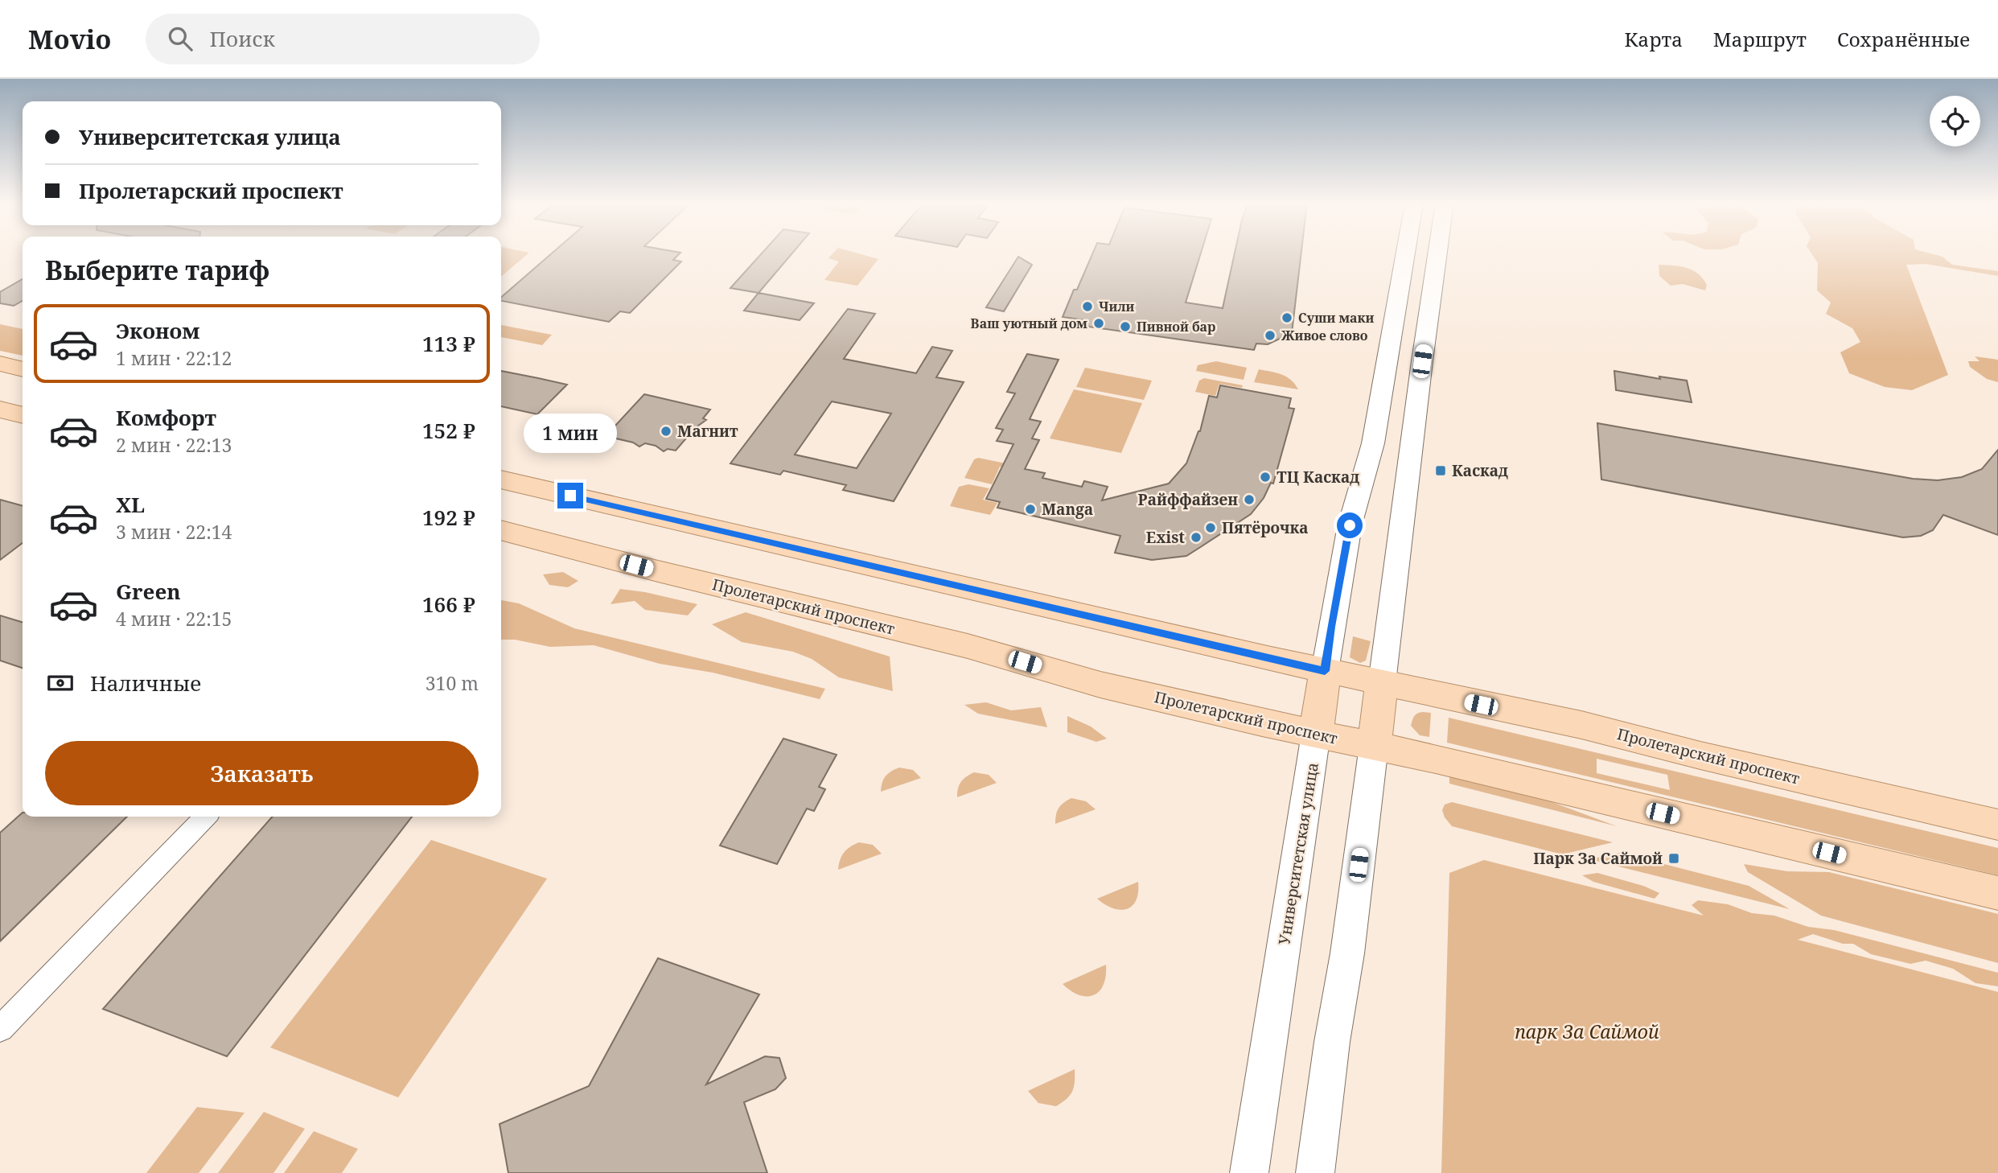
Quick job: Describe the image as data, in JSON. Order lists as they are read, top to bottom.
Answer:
{
  "streets": {
    "main road": ["Пролетарский проспект", "Университетская улица"]
  },
  "crossings": [
    ["Пролетарский проспект", "Университетская улица"]
  ],
  "parks": ["парк За Саймой"],
  "places": {
    "other": [
      "Чили",
      "Суши маки",
      "Ваш уютный дом",
      "Пивной бар",
      "Живое слово",
      "Магнит",
      "ТЦ Каскад",
      "Райффайзен",
      "Manga",
      "Пятёрочка",
      "Exist"
    ],
    "transit": ["Каскад", "Парк За Саймой"]
  },
  "page": {
    "header": "Movio",
    "search": "Поиск",
    "nav": ["Карта", "Маршрут", "Сохранённые"],
    "banner": ["Университетская улица", "Пролетарский проспект"],
    "heading": "Выберите тариф",
    "list": [
      {
        "name": "Эконом",
        "note": "1 мин · 22:12",
        "value": "113 ₽"
      },
      {
        "name": "Комфорт",
        "note": "2 мин · 22:13",
        "value": "152 ₽"
      },
      {
        "name": "XL",
        "note": "3 мин · 22:14",
        "value": "192 ₽"
      },
      {
        "name": "Green",
        "note": "4 мин · 22:15",
        "value": "166 ₽"
      }
    ],
    "bubble": "1 мин",
    "pay": ["Наличные", "310 m"],
    "buttons": "Заказать"
  }
}
